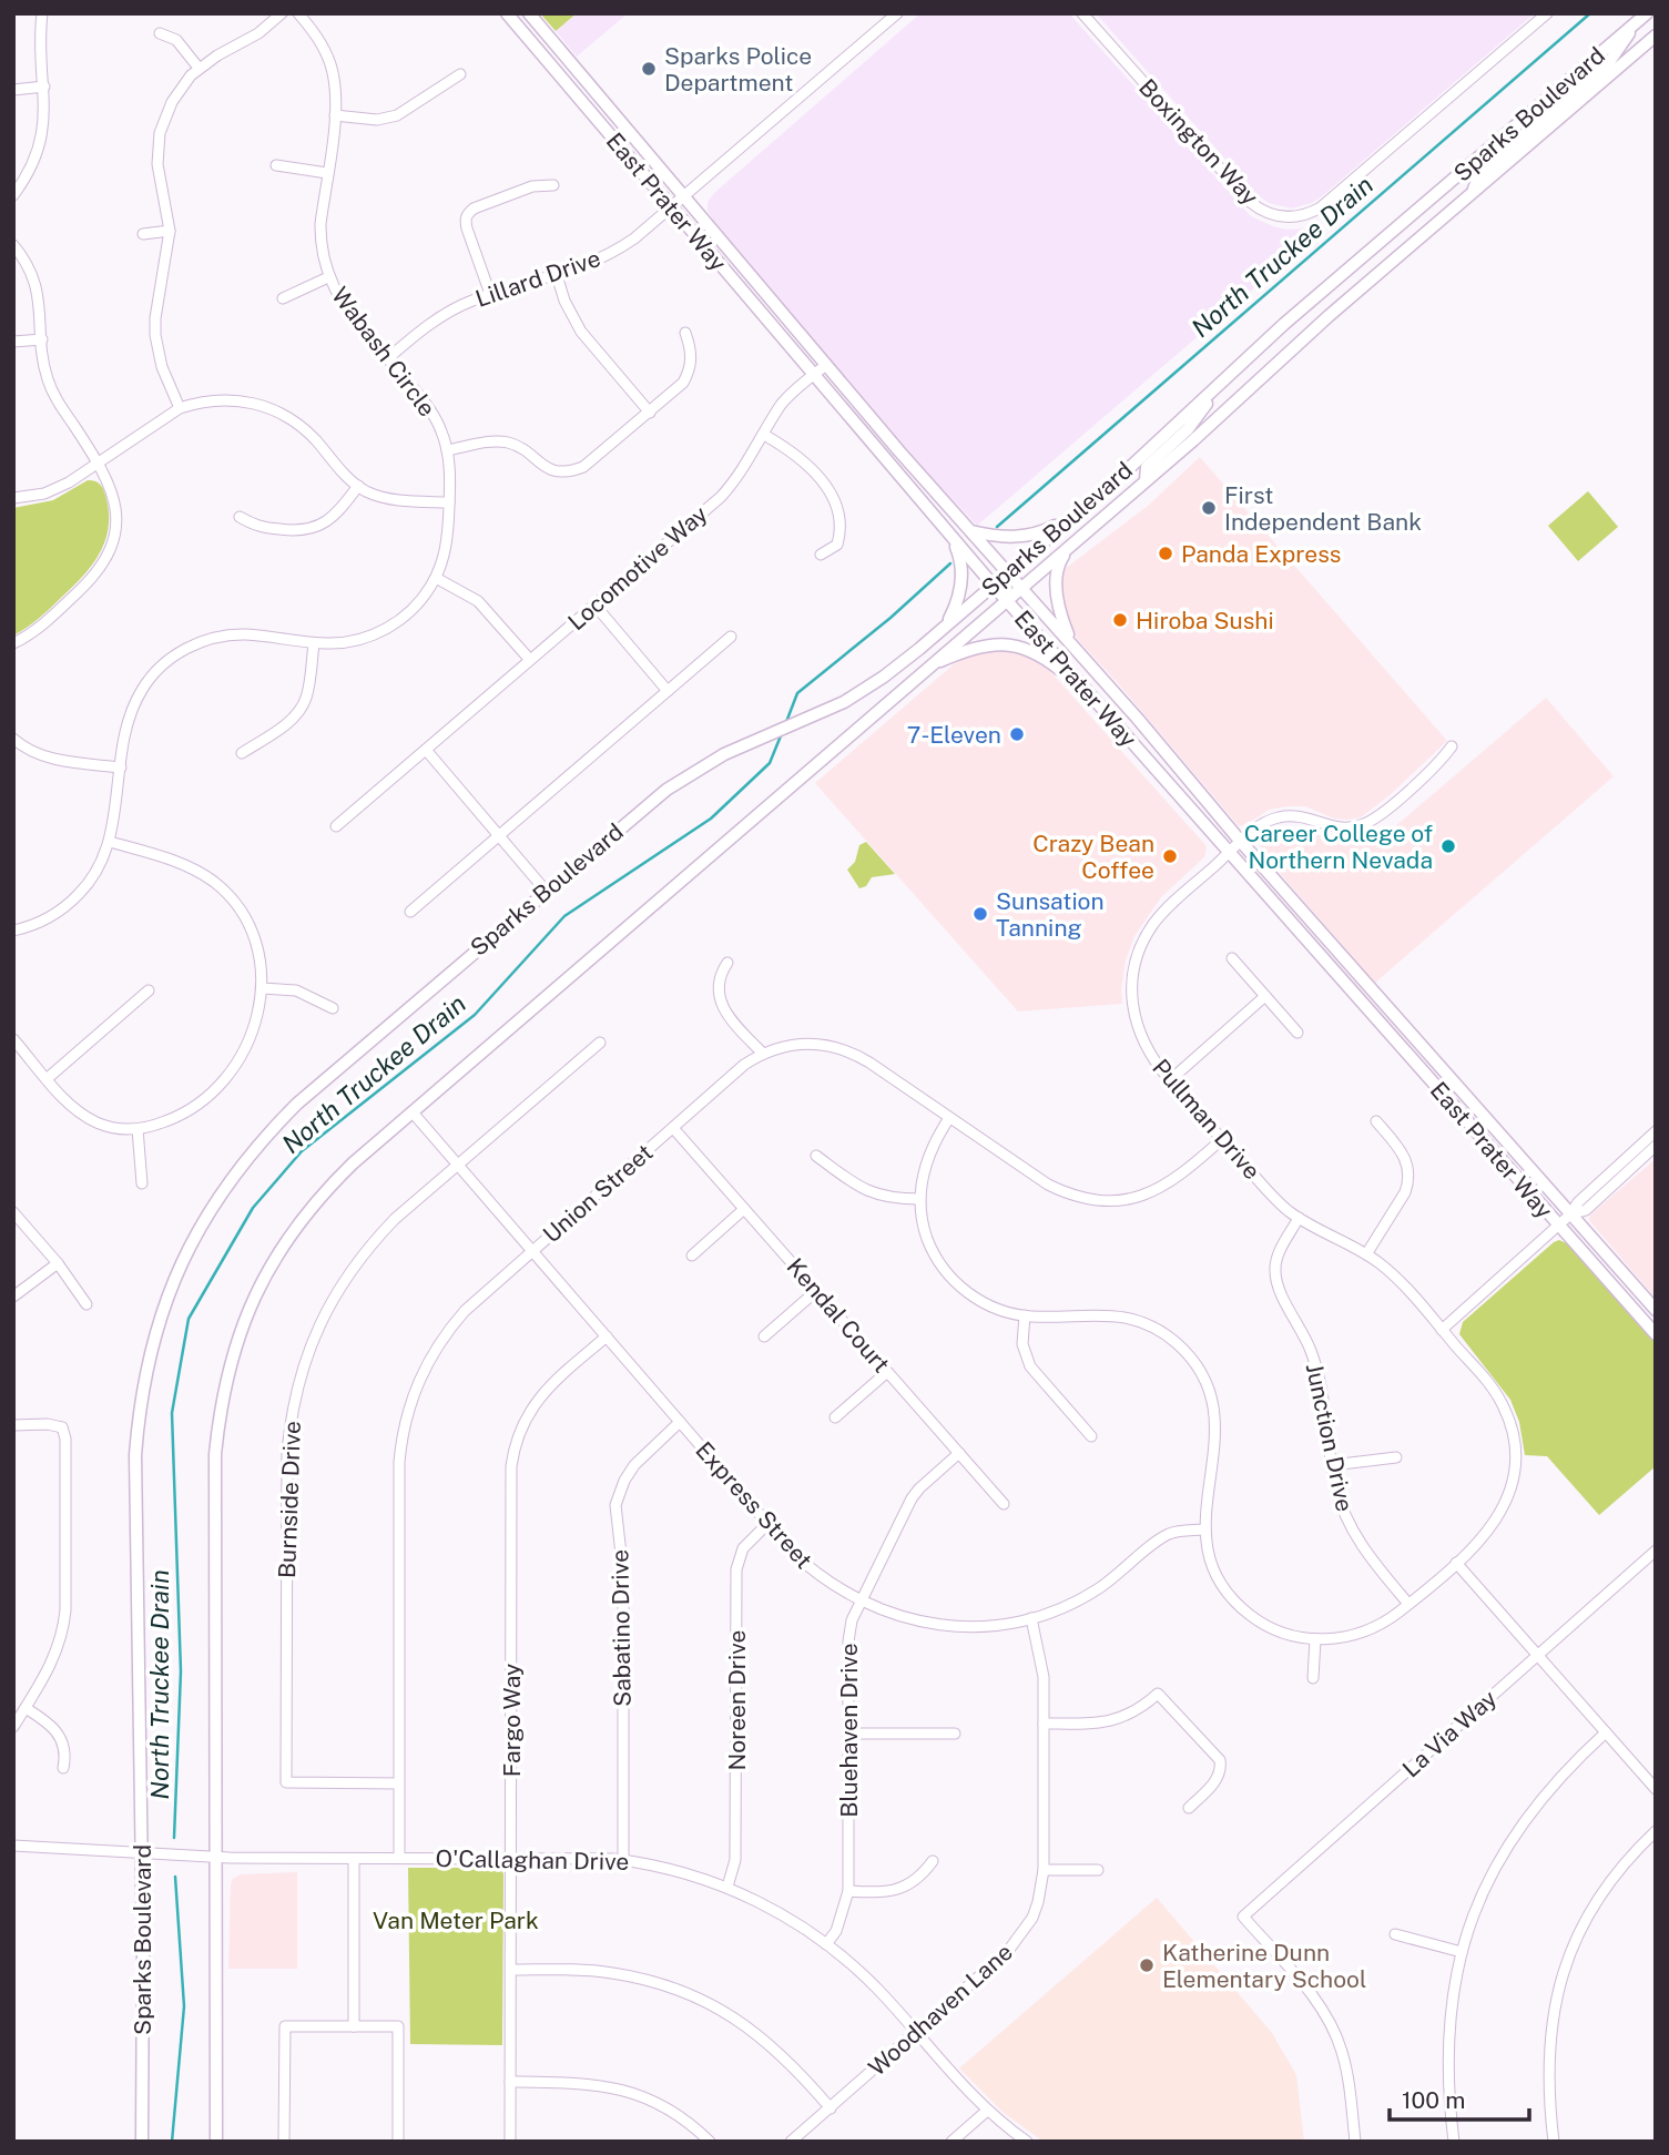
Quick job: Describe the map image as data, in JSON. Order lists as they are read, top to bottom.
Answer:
{
  "streets": {
    "main road": ["Sparks Boulevard", "East Prater Way"],
    "street": [
      "Boxington Way",
      "Lillard Drive",
      "Wabash Circle",
      "Locomotive Way",
      "Pullman Drive",
      "Union Street",
      "Kendal Court",
      "Junction Drive",
      "Burnside Drive",
      "Express Street",
      "Sabatino Drive",
      "Noreen Drive",
      "Fargo Way",
      "Bluehaven Drive",
      "La Via Way",
      "O'Callaghan Drive",
      "Woodhaven Lane"
    ]
  },
  "crossings": [
    ["Sparks Boulevard", "East Prater Way"],
    ["Sparks Boulevard", "Express Street"],
    ["Sparks Boulevard", "O'Callaghan Drive"],
    ["East Prater Way", "Lillard Drive"],
    ["East Prater Way", "Locomotive Way"],
    ["East Prater Way", "Pullman Drive"],
    ["Lillard Drive", "Wabash Circle"],
    ["Pullman Drive", "Union Street"],
    ["Pullman Drive", "Junction Drive"],
    ["Pullman Drive", "Express Street"],
    ["Union Street", "Kendal Court"],
    ["Union Street", "Burnside Drive"],
    ["Union Street", "Express Street"],
    ["Union Street", "O'Callaghan Drive"],
    ["Kendal Court", "Bluehaven Drive"],
    ["Burnside Drive", "Express Street"],
    ["Express Street", "Sabatino Drive"],
    ["Express Street", "Noreen Drive"],
    ["Express Street", "Fargo Way"],
    ["Express Street", "Bluehaven Drive"],
    ["Express Street", "Woodhaven Lane"],
    ["Sabatino Drive", "O'Callaghan Drive"],
    ["Noreen Drive", "O'Callaghan Drive"],
    ["Fargo Way", "O'Callaghan Drive"],
    ["Bluehaven Drive", "O'Callaghan Drive"],
    ["O'Callaghan Drive", "Woodhaven Lane"]
  ],
  "water": ["North Truckee Drain"],
  "parks": ["Van Meter Park"],
  "places": [
    "Sparks Police Department",
    "First Independent Bank",
    "Panda Express",
    "Hiroba Sushi",
    "7-Eleven",
    "Career College of Northern Nevada",
    "Crazy Bean Coffee",
    "Sunsation Tanning",
    "Katherine Dunn Elementary School"
  ],
  "scale_bar": "100 m"
}
